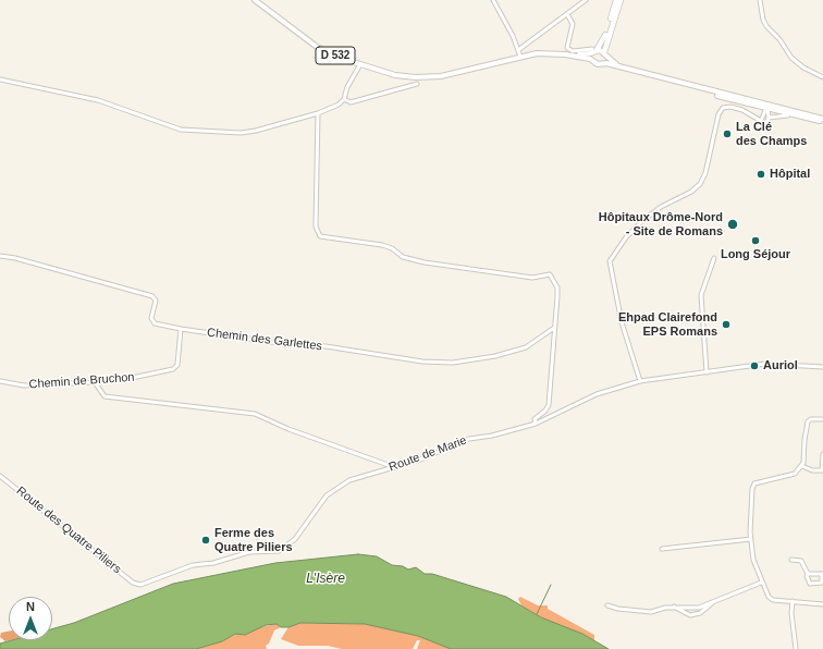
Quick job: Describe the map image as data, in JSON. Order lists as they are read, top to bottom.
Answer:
{
  "streets": {
    "main road": ["D 532"],
    "street": [
      "Chemin des Garlettes",
      "Chemin de Bruchon",
      "Route de Marie",
      "Route des Quatre Piliers"
    ]
  },
  "crossings": [
    ["Chemin des Garlettes", "Chemin de Bruchon"],
    ["Route de Marie", "Route des Quatre Piliers"]
  ],
  "water": ["L'Isère"],
  "places": [
    "La Clé des Champs",
    "Hôpital",
    "Hôpitaux Drôme-Nord - Site de Romans",
    "Long Séjour",
    "Ehpad Clairefond EPS Romans",
    "Auriol",
    "Ferme des Quatre Piliers"
  ],
  "north": "top"
}
